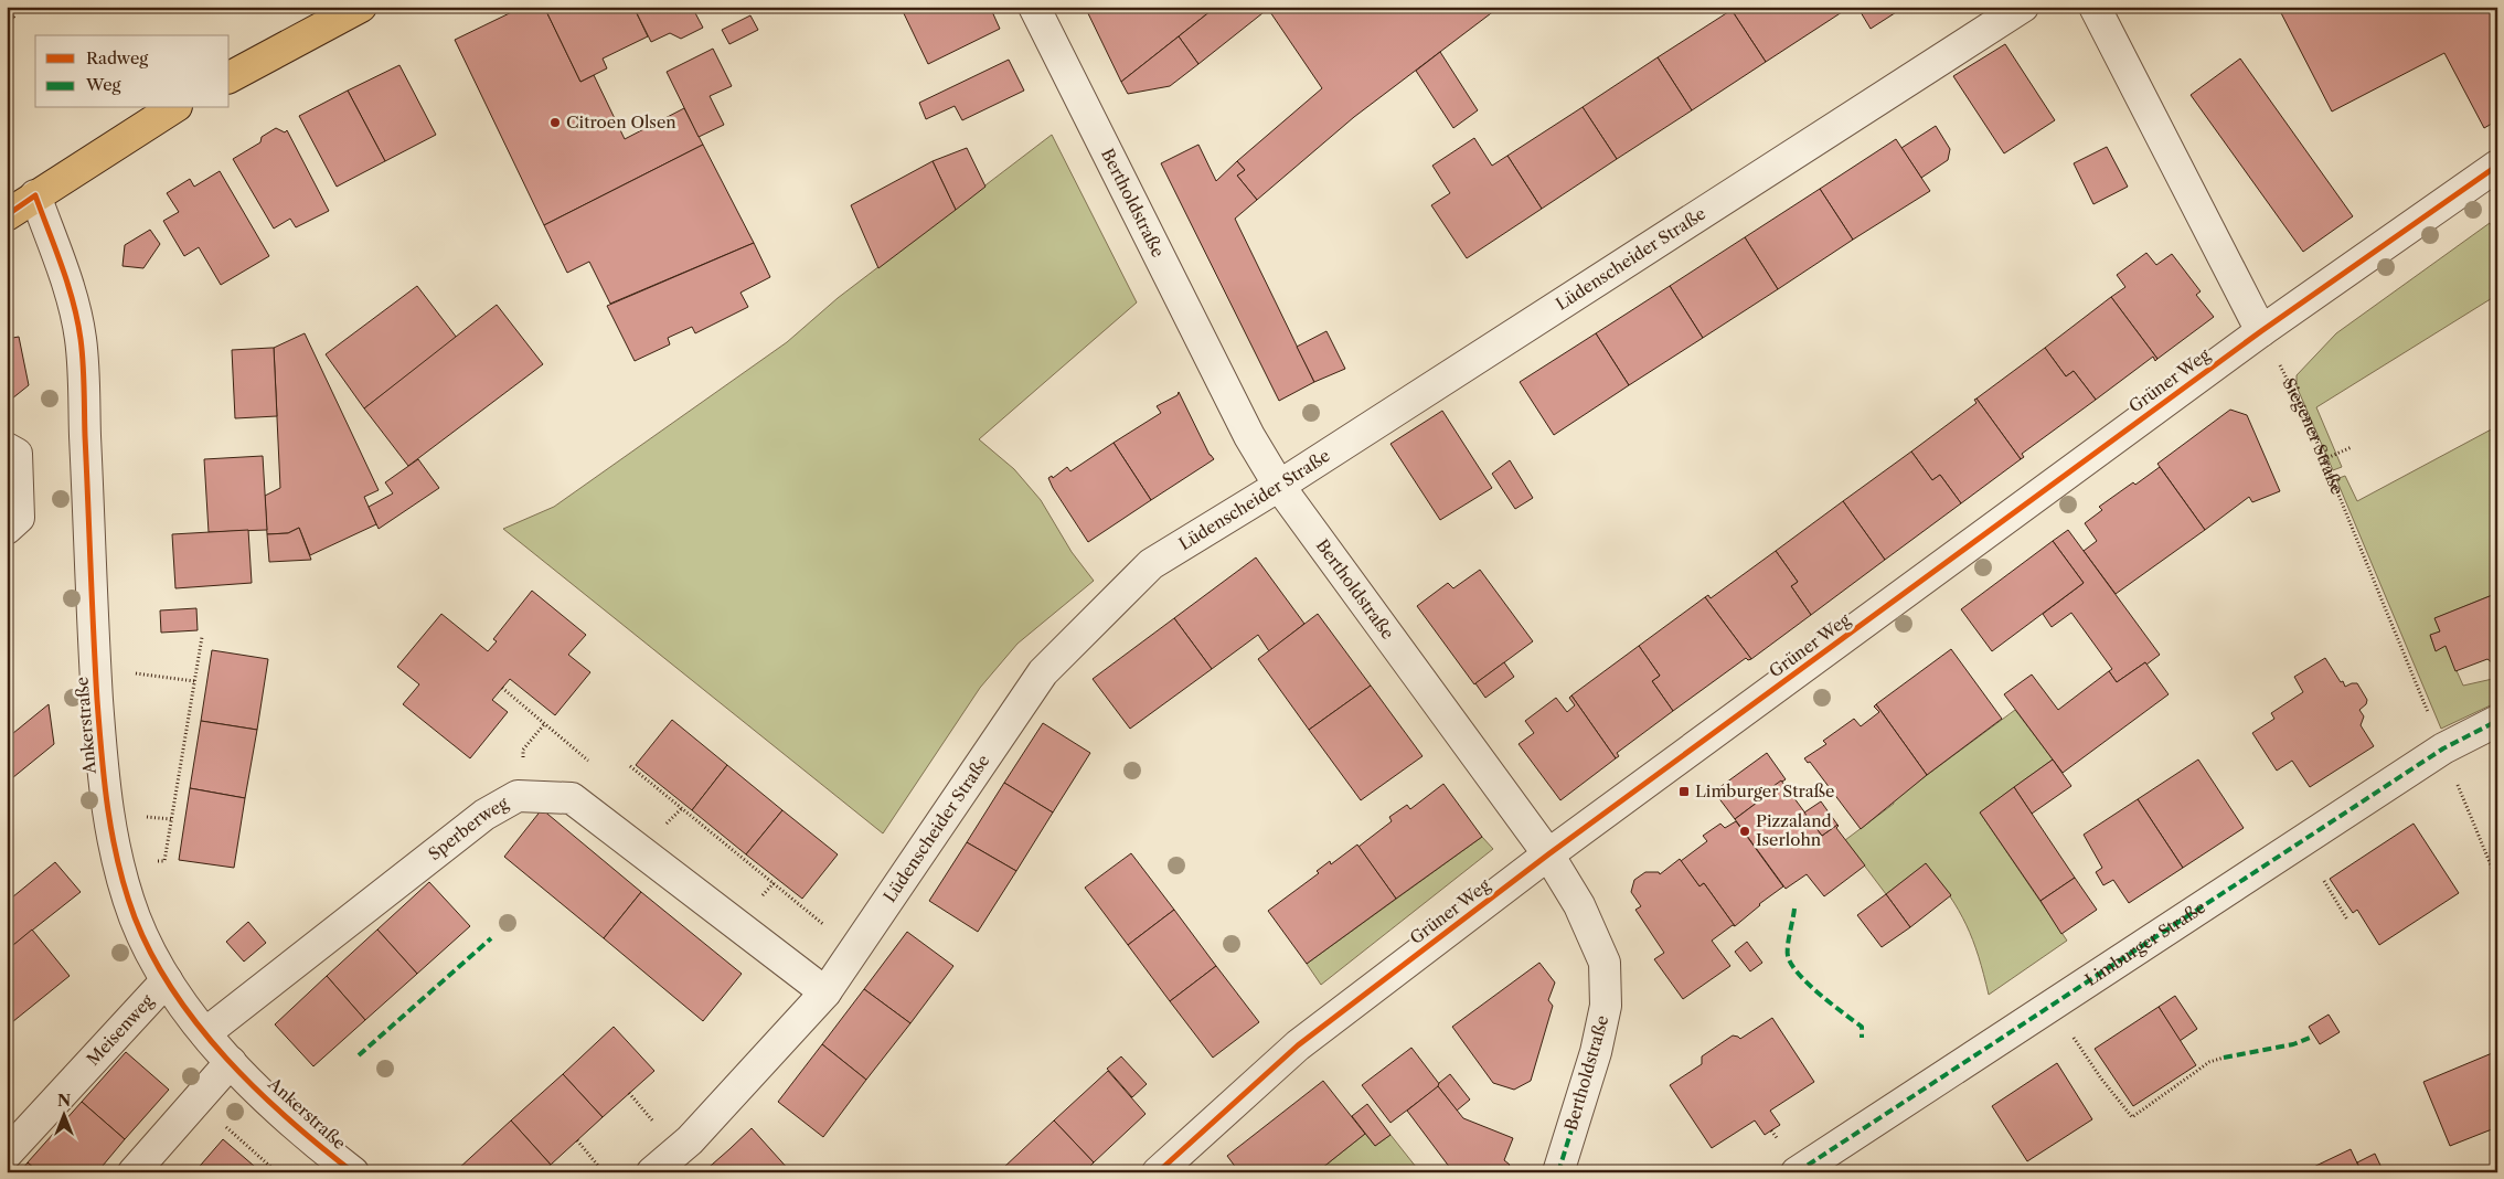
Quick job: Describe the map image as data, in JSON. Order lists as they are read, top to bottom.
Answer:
{
  "streets": {
    "street": [
      "Bertholdstraße",
      "Lüdenscheider Straße",
      "Grüner Weg",
      "Ankerstraße",
      "Sperberweg",
      "Limburger Straße",
      "Meisenweg"
    ],
    "path": ["Siegener Straße"]
  },
  "crossings": [
    ["Bertholdstraße", "Lüdenscheider Straße"],
    ["Bertholdstraße", "Grüner Weg"],
    ["Lüdenscheider Straße", "Sperberweg"],
    ["Grüner Weg", "Siegener Straße"],
    ["Siegener Straße", "Limburger Straße"],
    ["Ankerstraße", "Sperberweg"],
    ["Ankerstraße", "Meisenweg"]
  ],
  "places": {
    "other": ["Citroen Olsen", "Pizzaland Iserlohn"],
    "transit": ["Limburger Straße"]
  },
  "legend": ["Radweg", "Weg"],
  "north": "top"
}
